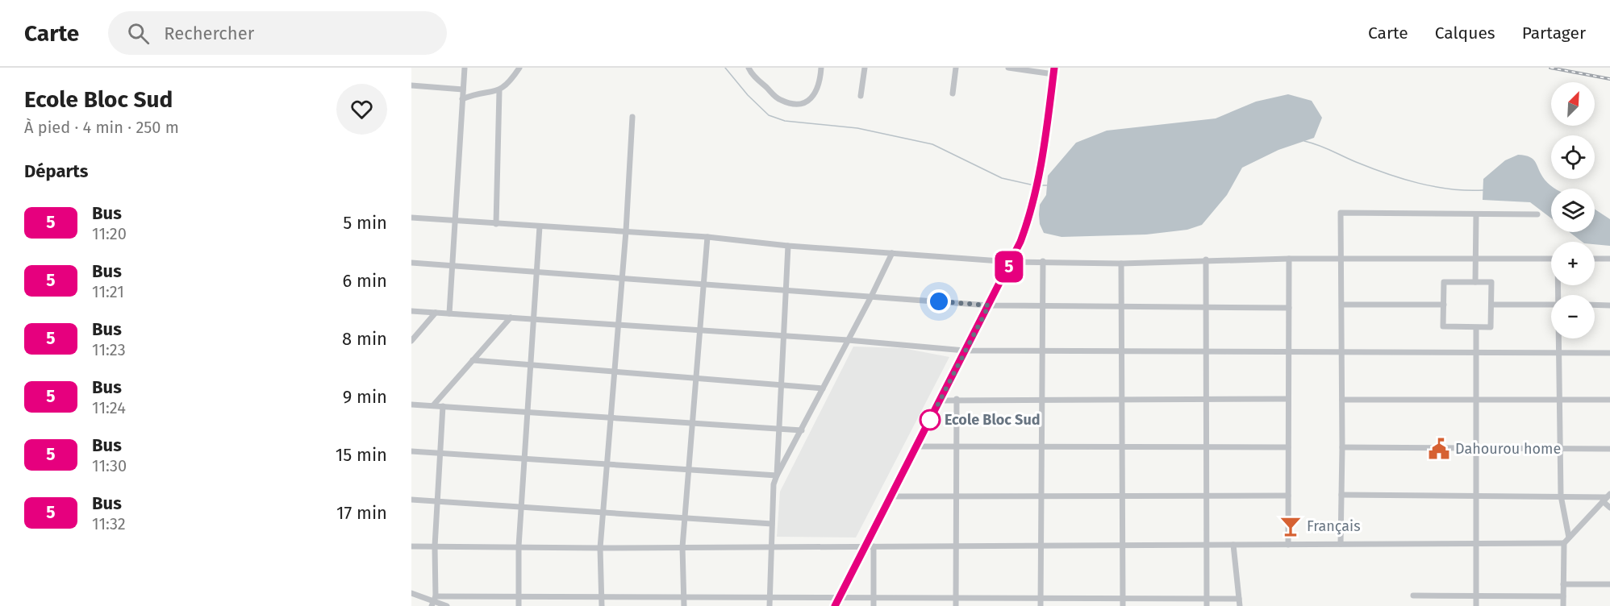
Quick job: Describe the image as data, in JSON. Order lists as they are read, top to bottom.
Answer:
{
  "places": {
    "other": ["Ecole Bloc Sud"],
    "public building": ["Dahourou home"],
    "bar": ["Français"]
  },
  "lines": ["bus line 5"],
  "north": "top right",
  "page": {
    "header": "Carte",
    "search": "Rechercher",
    "nav": ["Carte", "Calques", "Partager"],
    "heading": [
      ["Ecole Bloc Sud", "À pied · 4 min · 250 m"],
      "Départs"
    ],
    "on_map": "5",
    "map_buttons": ["+", "−"],
    "list": [
      {
        "mark": "5",
        "name": "Bus",
        "note": "11:20",
        "value": "5 min"
      },
      {
        "mark": "5",
        "name": "Bus",
        "note": "11:21",
        "value": "6 min"
      },
      {
        "mark": "5",
        "name": "Bus",
        "note": "11:23",
        "value": "8 min"
      },
      {
        "mark": "5",
        "name": "Bus",
        "note": "11:24",
        "value": "9 min"
      },
      {
        "mark": "5",
        "name": "Bus",
        "note": "11:30",
        "value": "15 min"
      },
      {
        "mark": "5",
        "name": "Bus",
        "note": "11:32",
        "value": "17 min"
      }
    ]
  }
}
